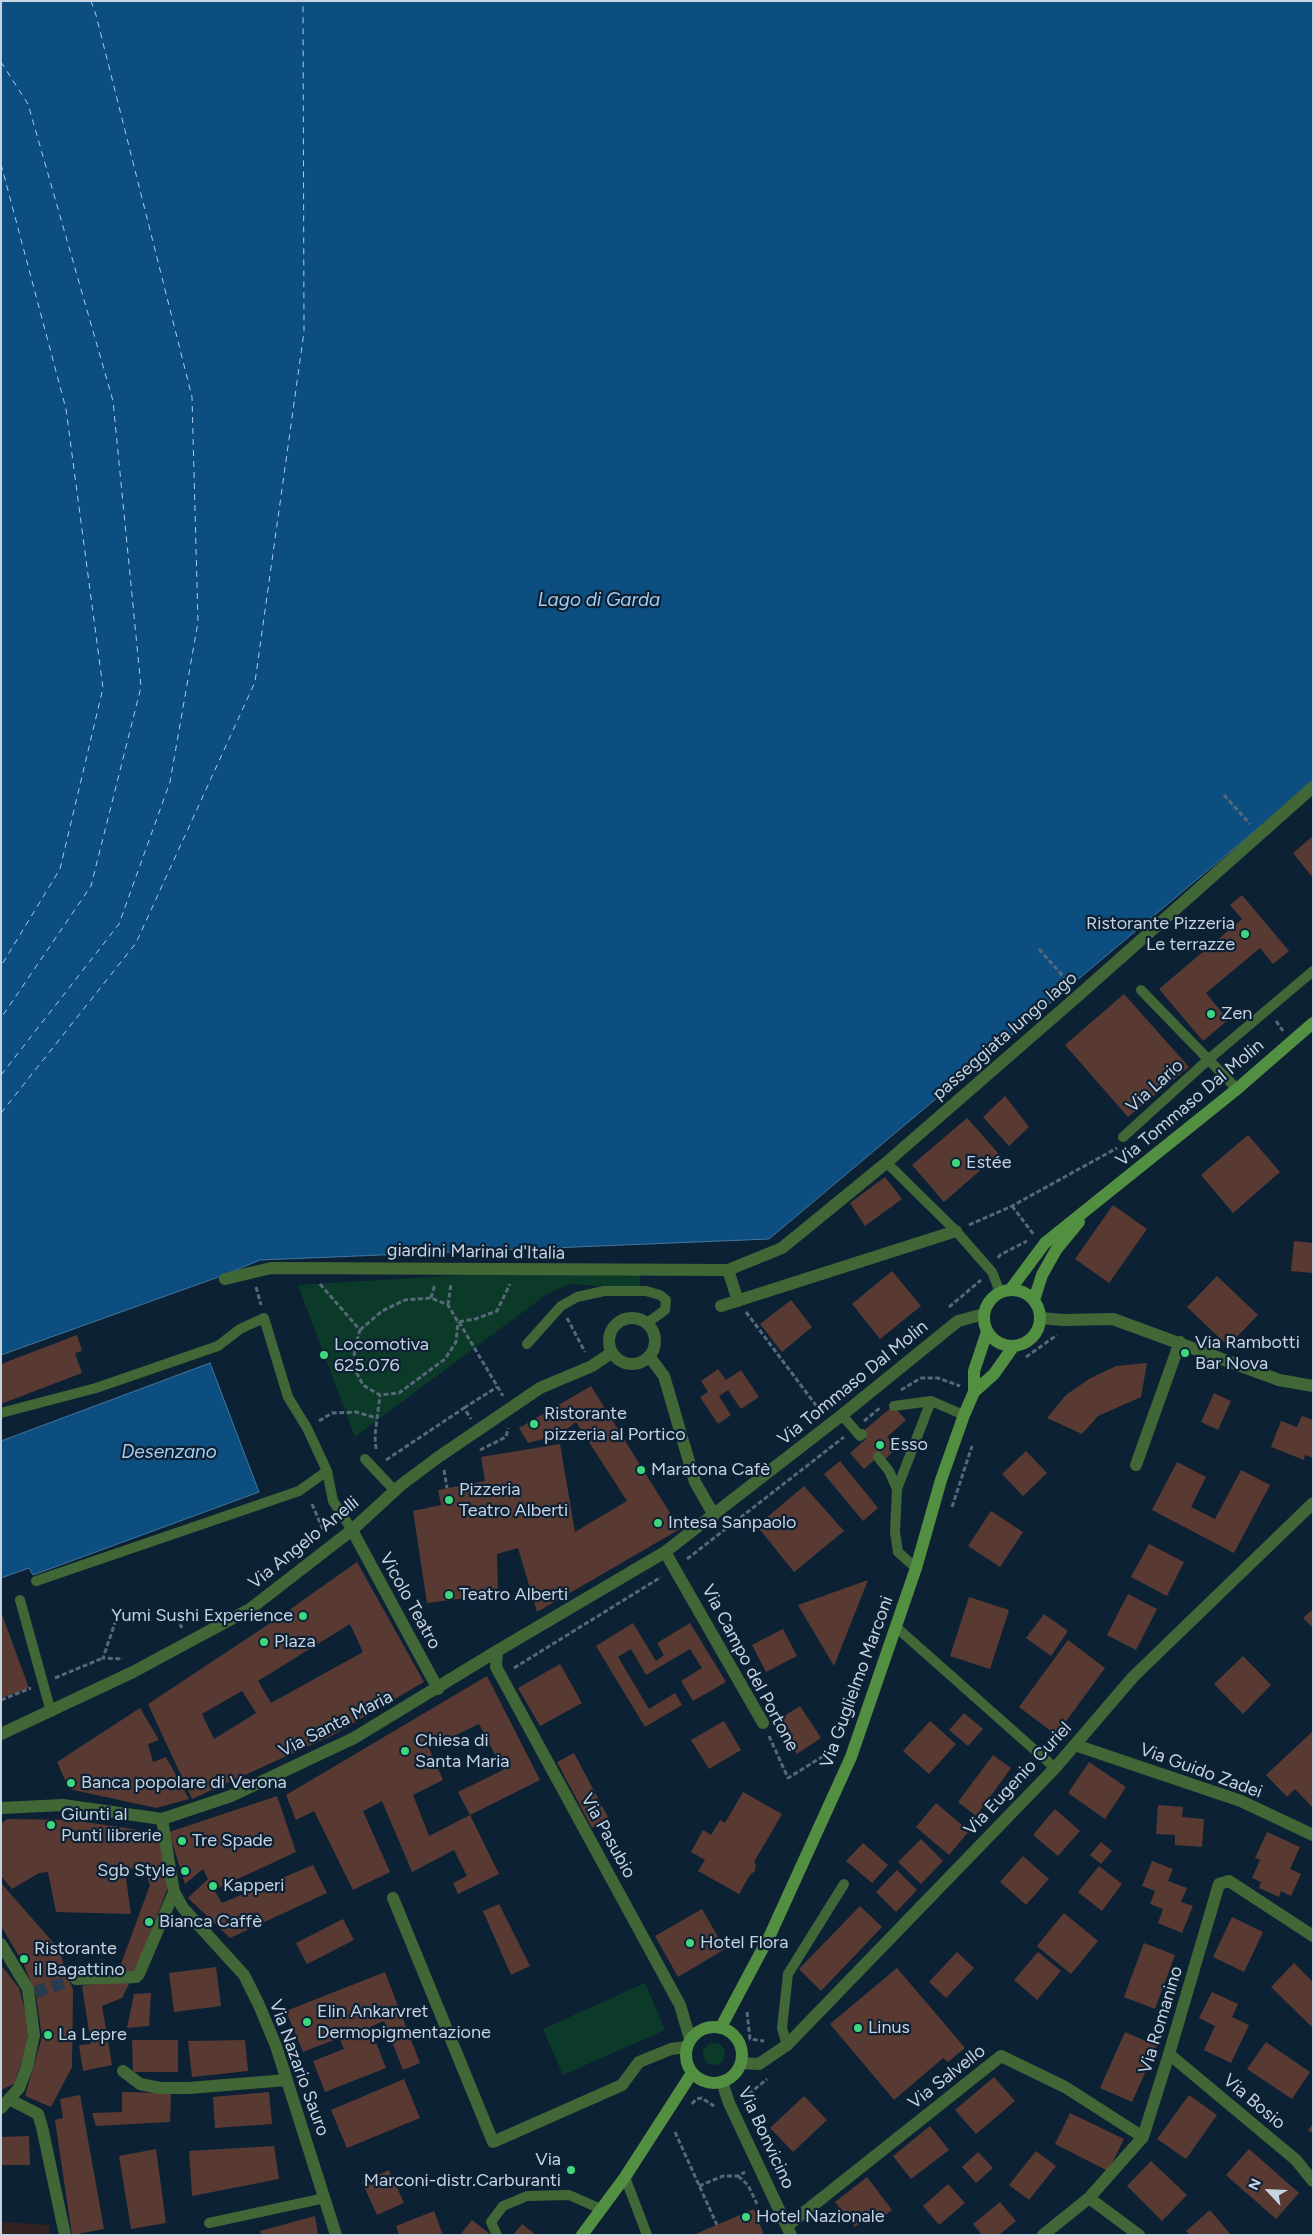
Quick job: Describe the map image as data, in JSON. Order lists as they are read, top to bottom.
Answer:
{
  "streets": {
    "main road": ["Via Tommaso Dal Molin", "Via Guglielmo Marconi"],
    "street": [
      "passeggiata lungo lago",
      "giardini Marinai d'Italia",
      "Via Angelo Anelli",
      "Vicolo Teatro",
      "Via Campo del Portone",
      "Via Santa Maria",
      "Via Guido Zadei",
      "Via Eugenio Curiel",
      "Via Pasubio",
      "Via Romanino",
      "Via Nazario Sauro",
      "Via Salvello",
      "Via Bosio",
      "Via Bonvicino"
    ],
    "lane": ["Via Lario"]
  },
  "crossings": [
    ["passeggiata lungo lago", "giardini Marinai d'Italia"],
    ["Via Lario", "Via Tommaso Dal Molin"],
    ["Via Tommaso Dal Molin", "Via Campo del Portone"],
    ["Via Tommaso Dal Molin", "Via Guglielmo Marconi"],
    ["Via Tommaso Dal Molin", "Via Santa Maria"],
    ["Via Angelo Anelli", "Vicolo Teatro"],
    ["Vicolo Teatro", "Via Santa Maria"],
    ["Via Campo del Portone", "Via Guglielmo Marconi"],
    ["Via Guglielmo Marconi", "Via Eugenio Curiel"],
    ["Via Guglielmo Marconi", "Via Pasubio"],
    ["Via Guglielmo Marconi", "Via Bonvicino"],
    ["Via Santa Maria", "Via Nazario Sauro"],
    ["Via Guido Zadei", "Via Eugenio Curiel"],
    ["Via Eugenio Curiel", "Via Pasubio"],
    ["Via Eugenio Curiel", "Via Bonvicino"],
    ["Via Pasubio", "Via Bonvicino"],
    ["Via Romanino", "Via Salvello"],
    ["Via Romanino", "Via Bosio"],
    ["Via Salvello", "Via Bonvicino"]
  ],
  "water": ["Lago di Garda", "Desenzano"],
  "places": [
    "Ristorante Pizzeria Le terrazze",
    "Zen",
    "Estée",
    "Via Rambotti Bar Nova",
    "Locomotiva 625.076",
    "Ristorante pizzeria al Portico",
    "Esso",
    "Maratona Cafè",
    "Pizzeria Teatro Alberti",
    "Intesa Sanpaolo",
    "Teatro Alberti",
    "Yumi Sushi Experience",
    "Plaza",
    "Chiesa di Santa Maria",
    "Banca popolare di Verona",
    "Giunti al Punti librerie",
    "Tre Spade",
    "Sgb Style",
    "Kapperi",
    "Bianca Caffè",
    "Hotel Flora",
    "Ristorante il Bagattino",
    "Elin Ankarvret Dermopigmentazione",
    "Linus",
    "La Lepre",
    "Via Marconi-distr.Carburanti",
    "Hotel Nazionale"
  ],
  "north": "top left"
}
